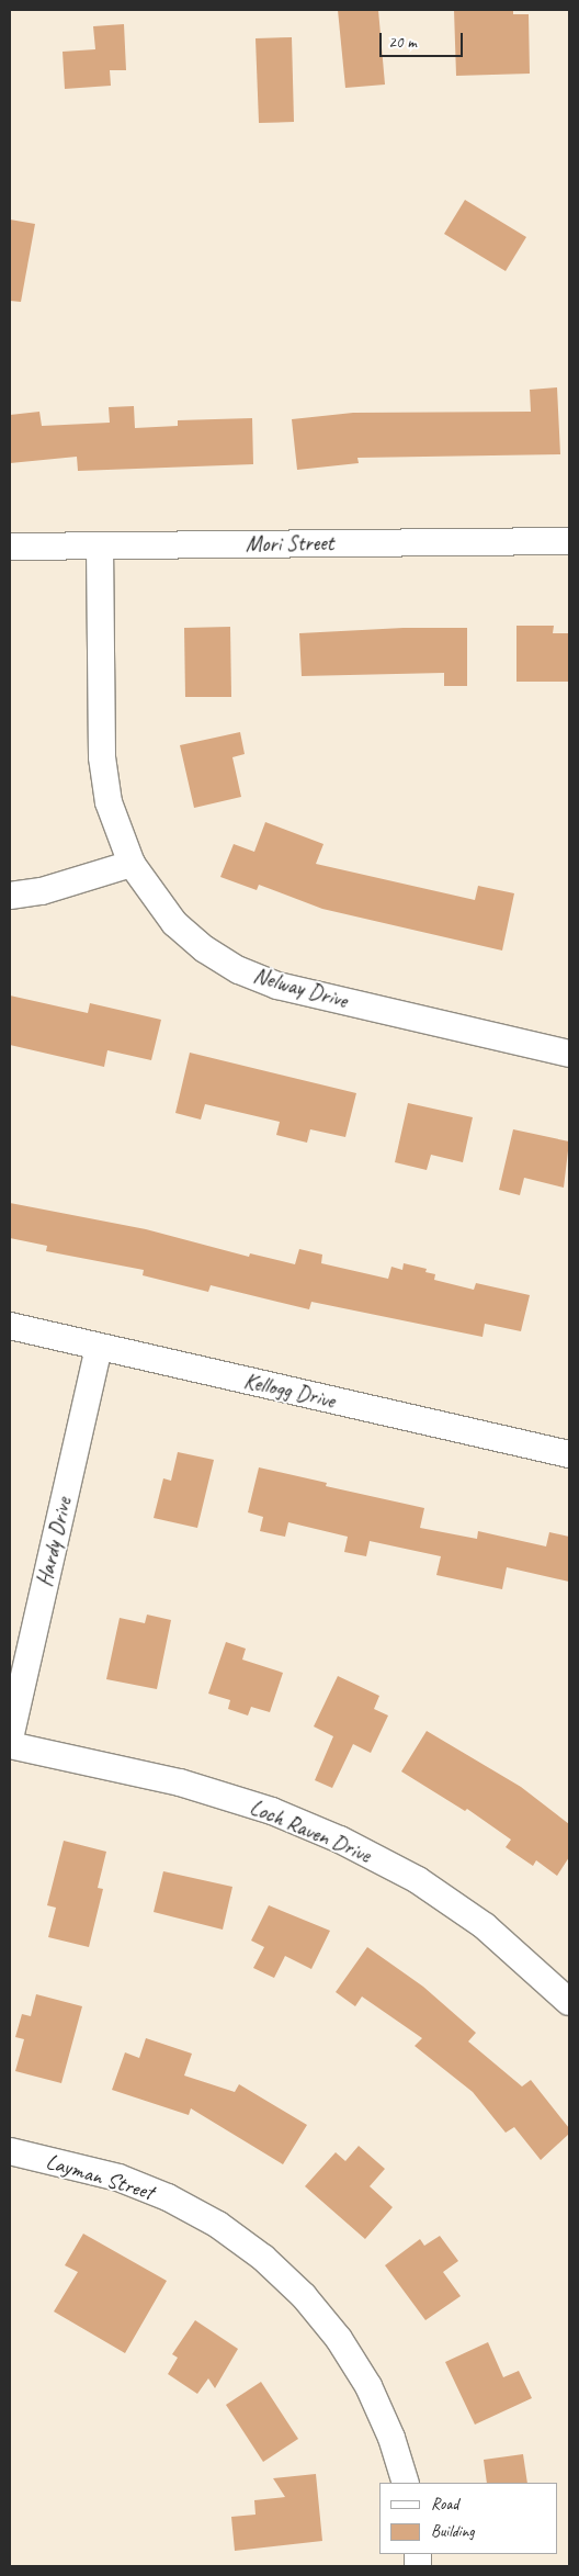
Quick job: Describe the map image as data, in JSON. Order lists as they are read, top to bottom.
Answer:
{
  "streets": {
    "street": [
      "Mori Street",
      "Nelway Drive",
      "Kellogg Drive",
      "Hardy Drive",
      "Loch Raven Drive",
      "Layman Street"
    ]
  },
  "crossings": [
    ["Mori Street", "Nelway Drive"],
    ["Kellogg Drive", "Hardy Drive"]
  ],
  "legend": ["Road", "Building"],
  "scale_bar": "20 m"
}
